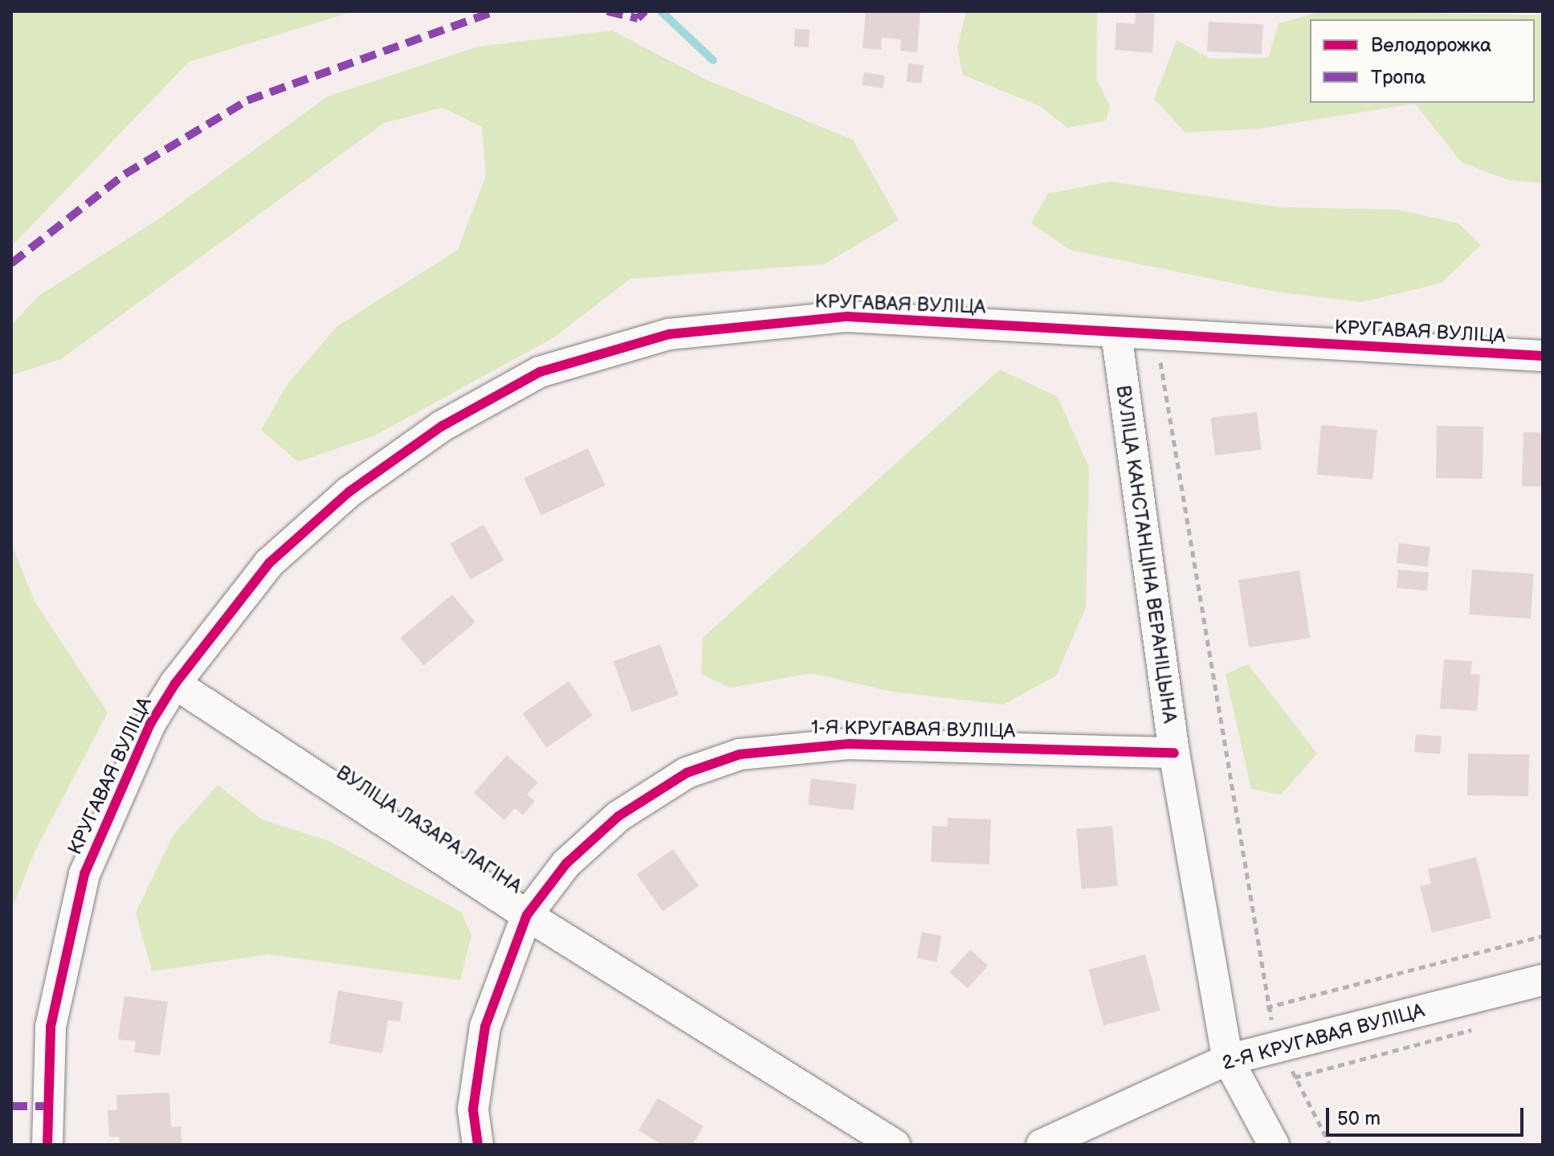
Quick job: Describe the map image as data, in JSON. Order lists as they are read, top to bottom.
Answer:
{
  "streets": {
    "street": [
      "КРУГАВАЯ ВУЛІЦА",
      "ВУЛІЦА КАНСТАНЦІНА ВЕРАНІЦЫНА",
      "1-Я КРУГАВАЯ ВУЛІЦА",
      "ВУЛІЦА ЛАЗАРА ЛАГІНА",
      "2-Я КРУГАВАЯ ВУЛІЦА"
    ]
  },
  "crossings": [
    ["КРУГАВАЯ ВУЛІЦА", "ВУЛІЦА КАНСТАНЦІНА ВЕРАНІЦЫНА"],
    ["КРУГАВАЯ ВУЛІЦА", "ВУЛІЦА ЛАЗАРА ЛАГІНА"],
    ["ВУЛІЦА КАНСТАНЦІНА ВЕРАНІЦЫНА", "1-Я КРУГАВАЯ ВУЛІЦА"],
    ["ВУЛІЦА КАНСТАНЦІНА ВЕРАНІЦЫНА", "2-Я КРУГАВАЯ ВУЛІЦА"],
    ["1-Я КРУГАВАЯ ВУЛІЦА", "ВУЛІЦА ЛАЗАРА ЛАГІНА"]
  ],
  "legend": ["Велодорожка", "Тропа"],
  "scale_bar": "50 m"
}
